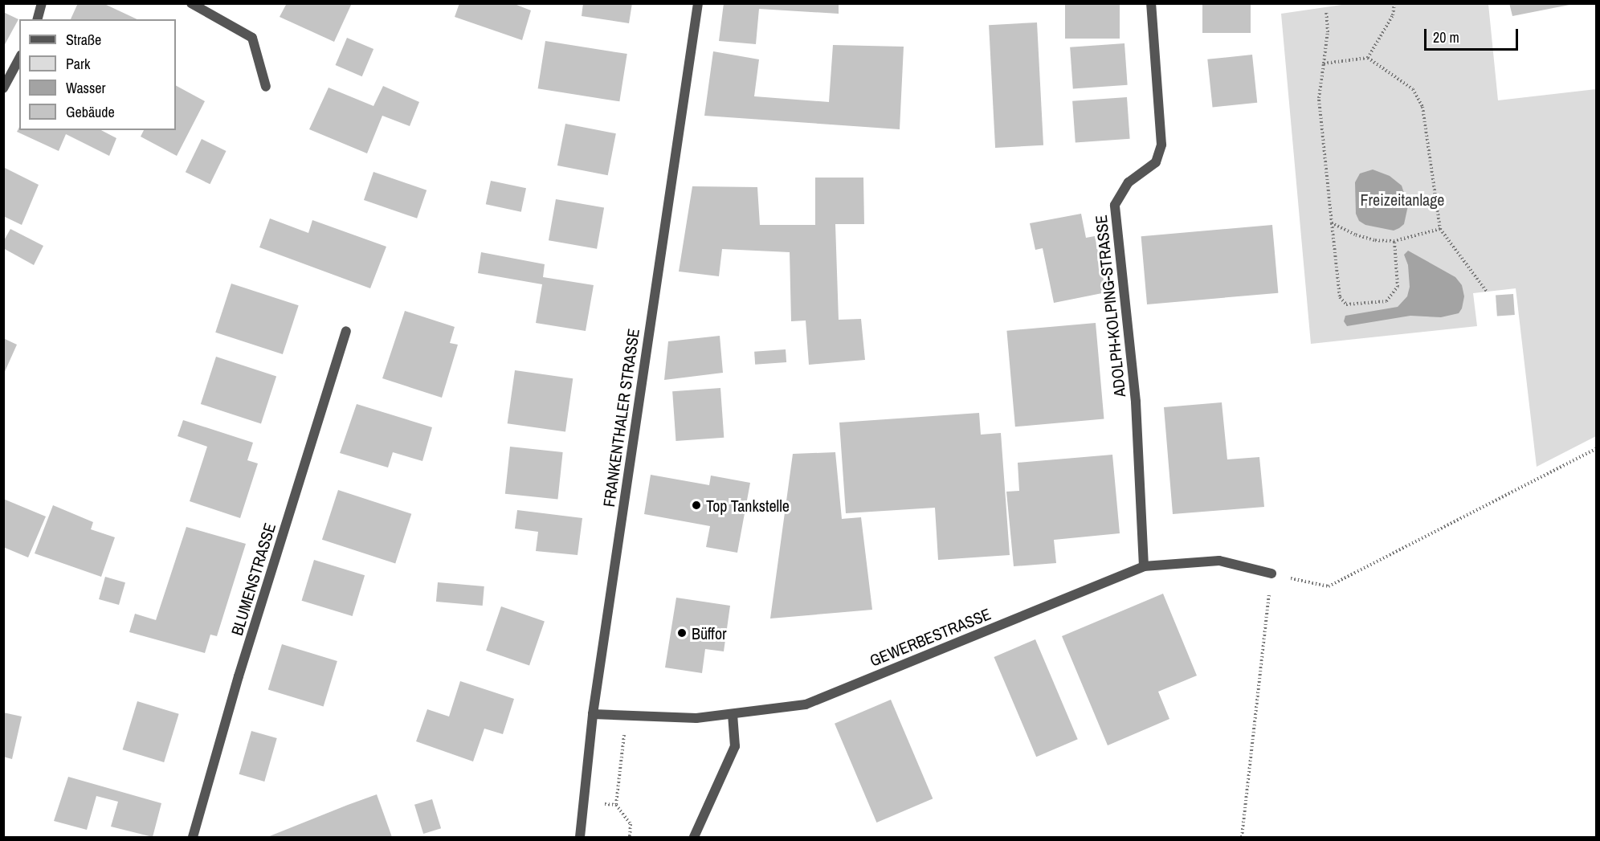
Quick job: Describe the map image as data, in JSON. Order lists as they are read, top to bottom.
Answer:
{
  "streets": {
    "street": [
      "ADOLPH-KOLPING-STRASSE",
      "FRANKENTHALER STRASSE",
      "BLUMENSTRASSE",
      "GEWERBESTRASSE"
    ]
  },
  "crossings": [
    ["ADOLPH-KOLPING-STRASSE", "GEWERBESTRASSE"],
    ["FRANKENTHALER STRASSE", "GEWERBESTRASSE"]
  ],
  "parks": ["Freizeitanlage"],
  "places": ["Top Tankstelle", "Büffor"],
  "legend": [
    "Straße",
    "Park",
    "Wasser",
    "Gebäude"
  ],
  "scale_bar": "20 m"
}
